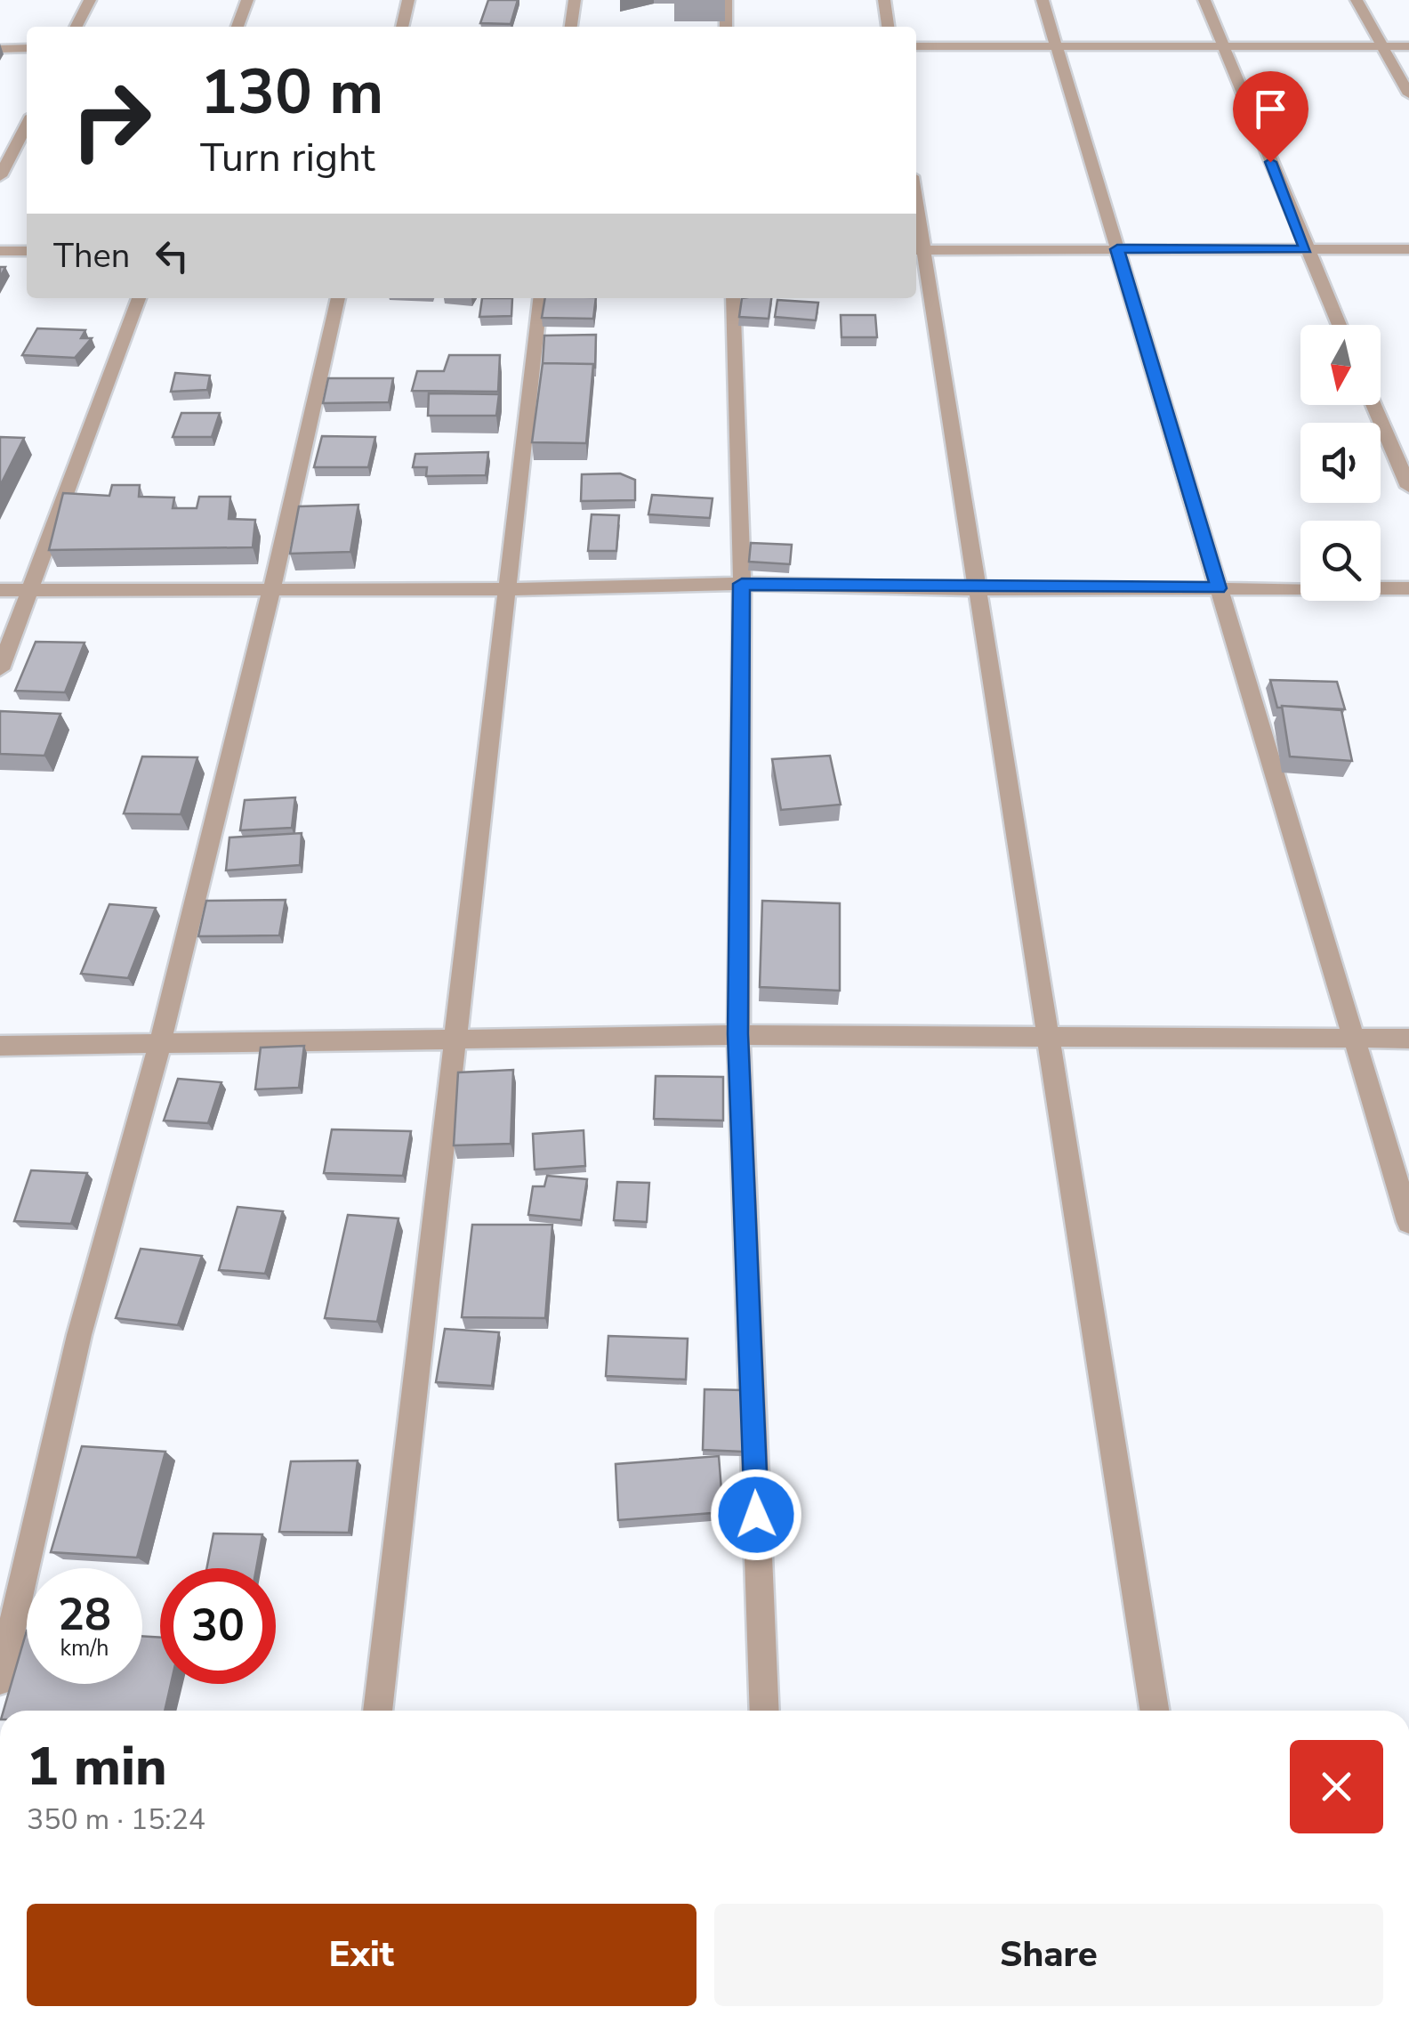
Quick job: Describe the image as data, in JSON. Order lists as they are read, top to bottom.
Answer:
{
  "north": "bottom",
  "page": {
    "turn": ["130 m", "Turn right"],
    "then": "Then",
    "speed": "28 km/h",
    "limit": "30",
    "heading": ["1 min", "350 m · 15:24"],
    "buttons": ["Exit", "Share"]
  }
}
